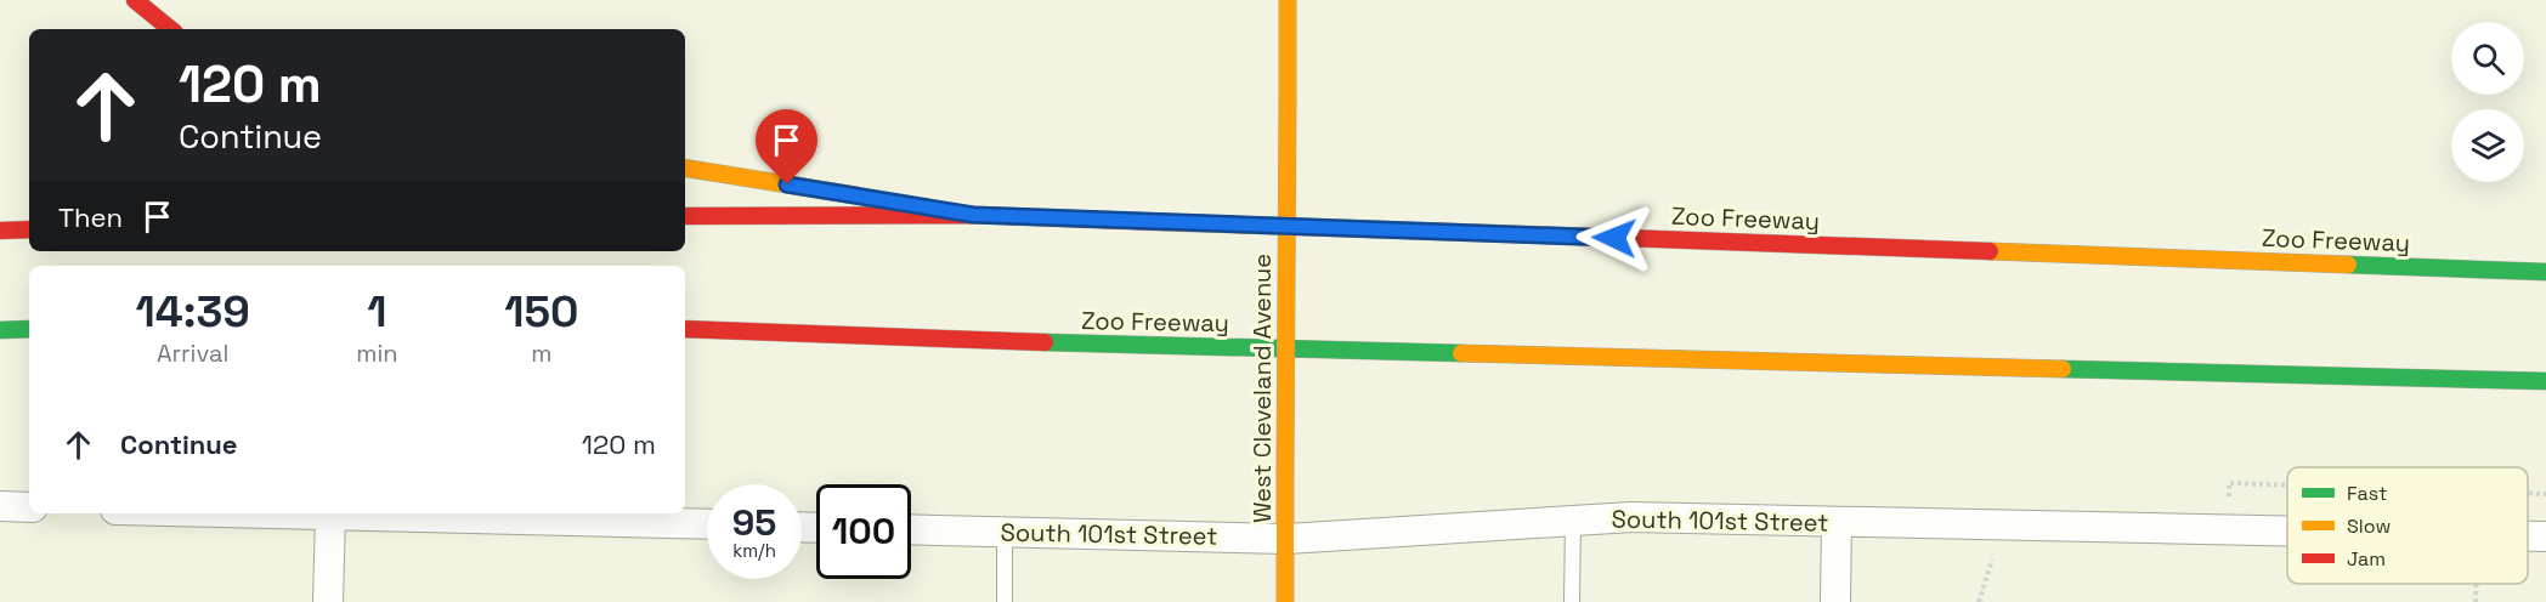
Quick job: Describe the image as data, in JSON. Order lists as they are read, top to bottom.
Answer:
{
  "streets": {
    "main road": ["Zoo Freeway", "West Cleveland Avenue"],
    "street": ["South 101st Street"]
  },
  "crossings": [
    ["West Cleveland Avenue", "South 101st Street"]
  ],
  "legend": ["Fast", "Slow", "Jam"],
  "page": {
    "turn": ["120 m", "Continue"],
    "then": "Then",
    "eta": [
      "14:39",
      "Arrival",
      "1",
      "min",
      "150",
      "m"
    ],
    "list": [
      {
        "name": "Continue",
        "value": "120 m"
      }
    ],
    "speed": "95 km/h",
    "limit": "100"
  }
}
